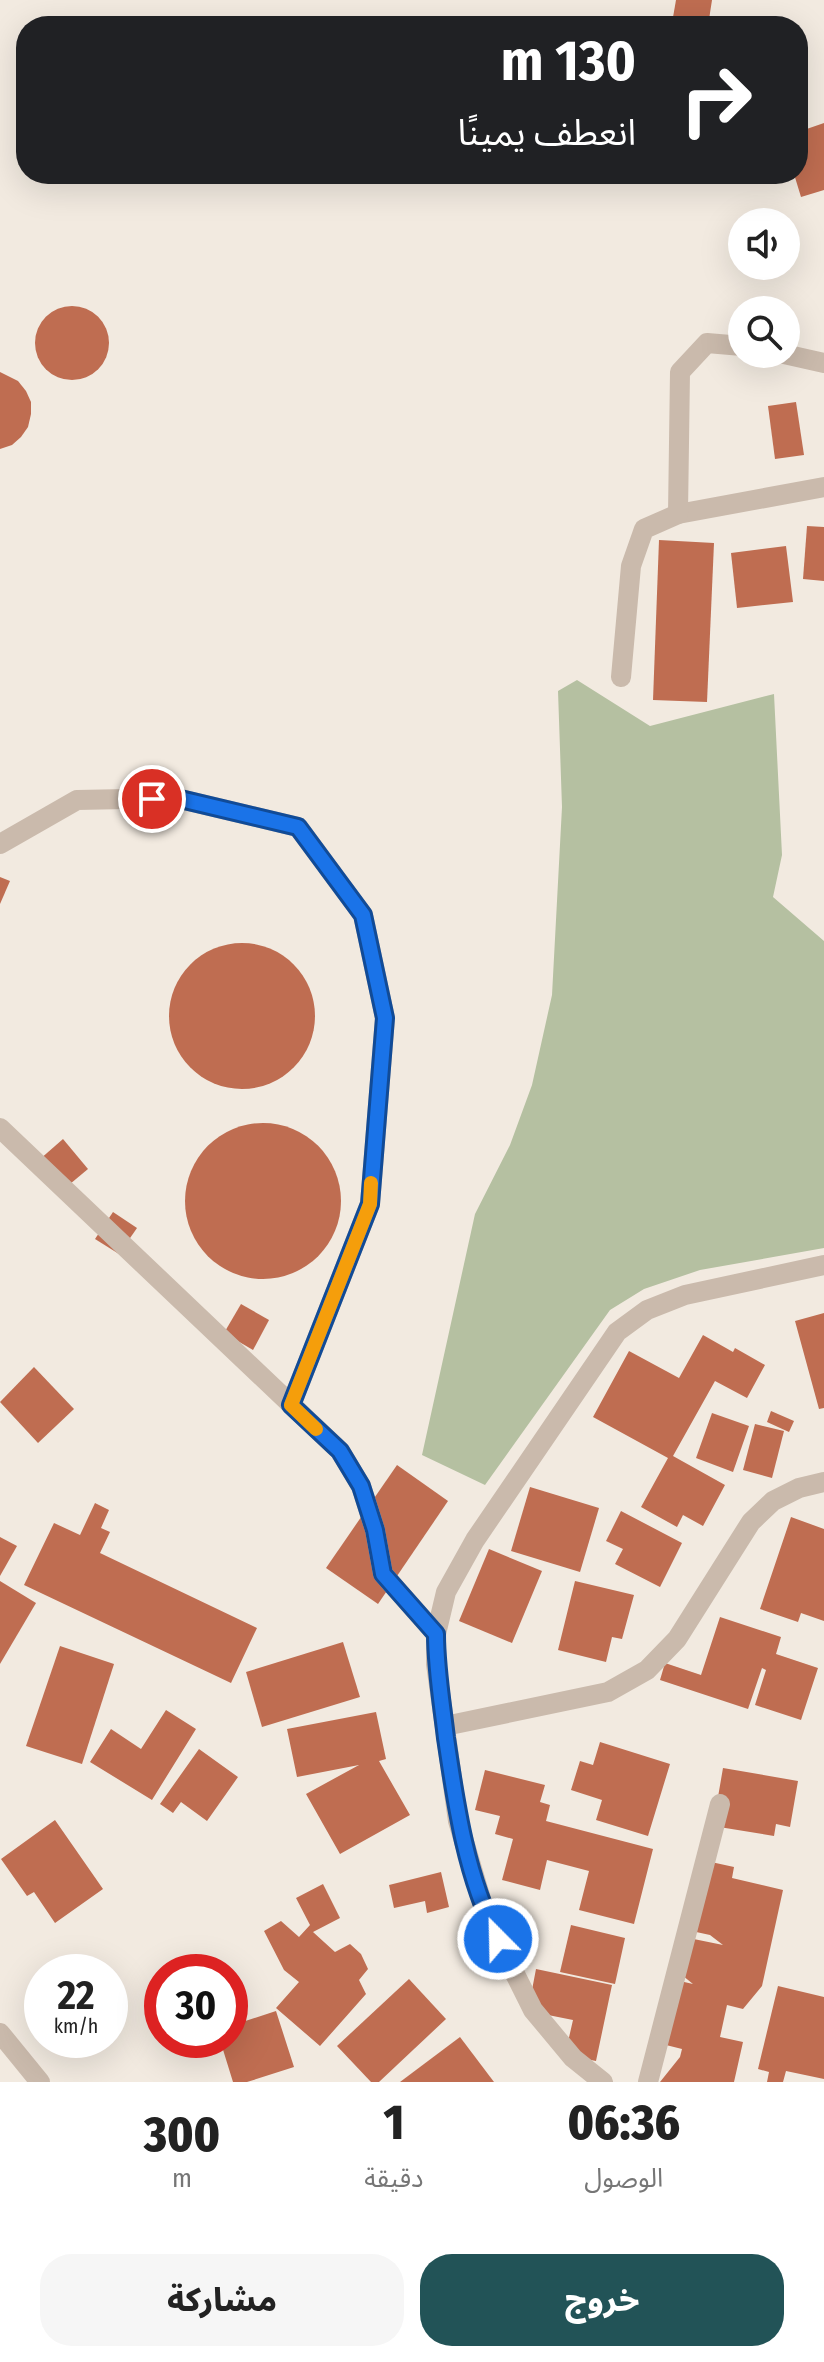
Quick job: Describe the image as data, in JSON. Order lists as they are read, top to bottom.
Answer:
{
  "page": {
    "turn": ["130 m", "انعطف يمينًا"],
    "speed": "22 km/h",
    "limit": "30",
    "eta": [
      "06:36",
      "الوصول",
      "1",
      "دقيقة",
      "300",
      "m"
    ],
    "buttons": ["خروج", "مشاركة"]
  }
}
